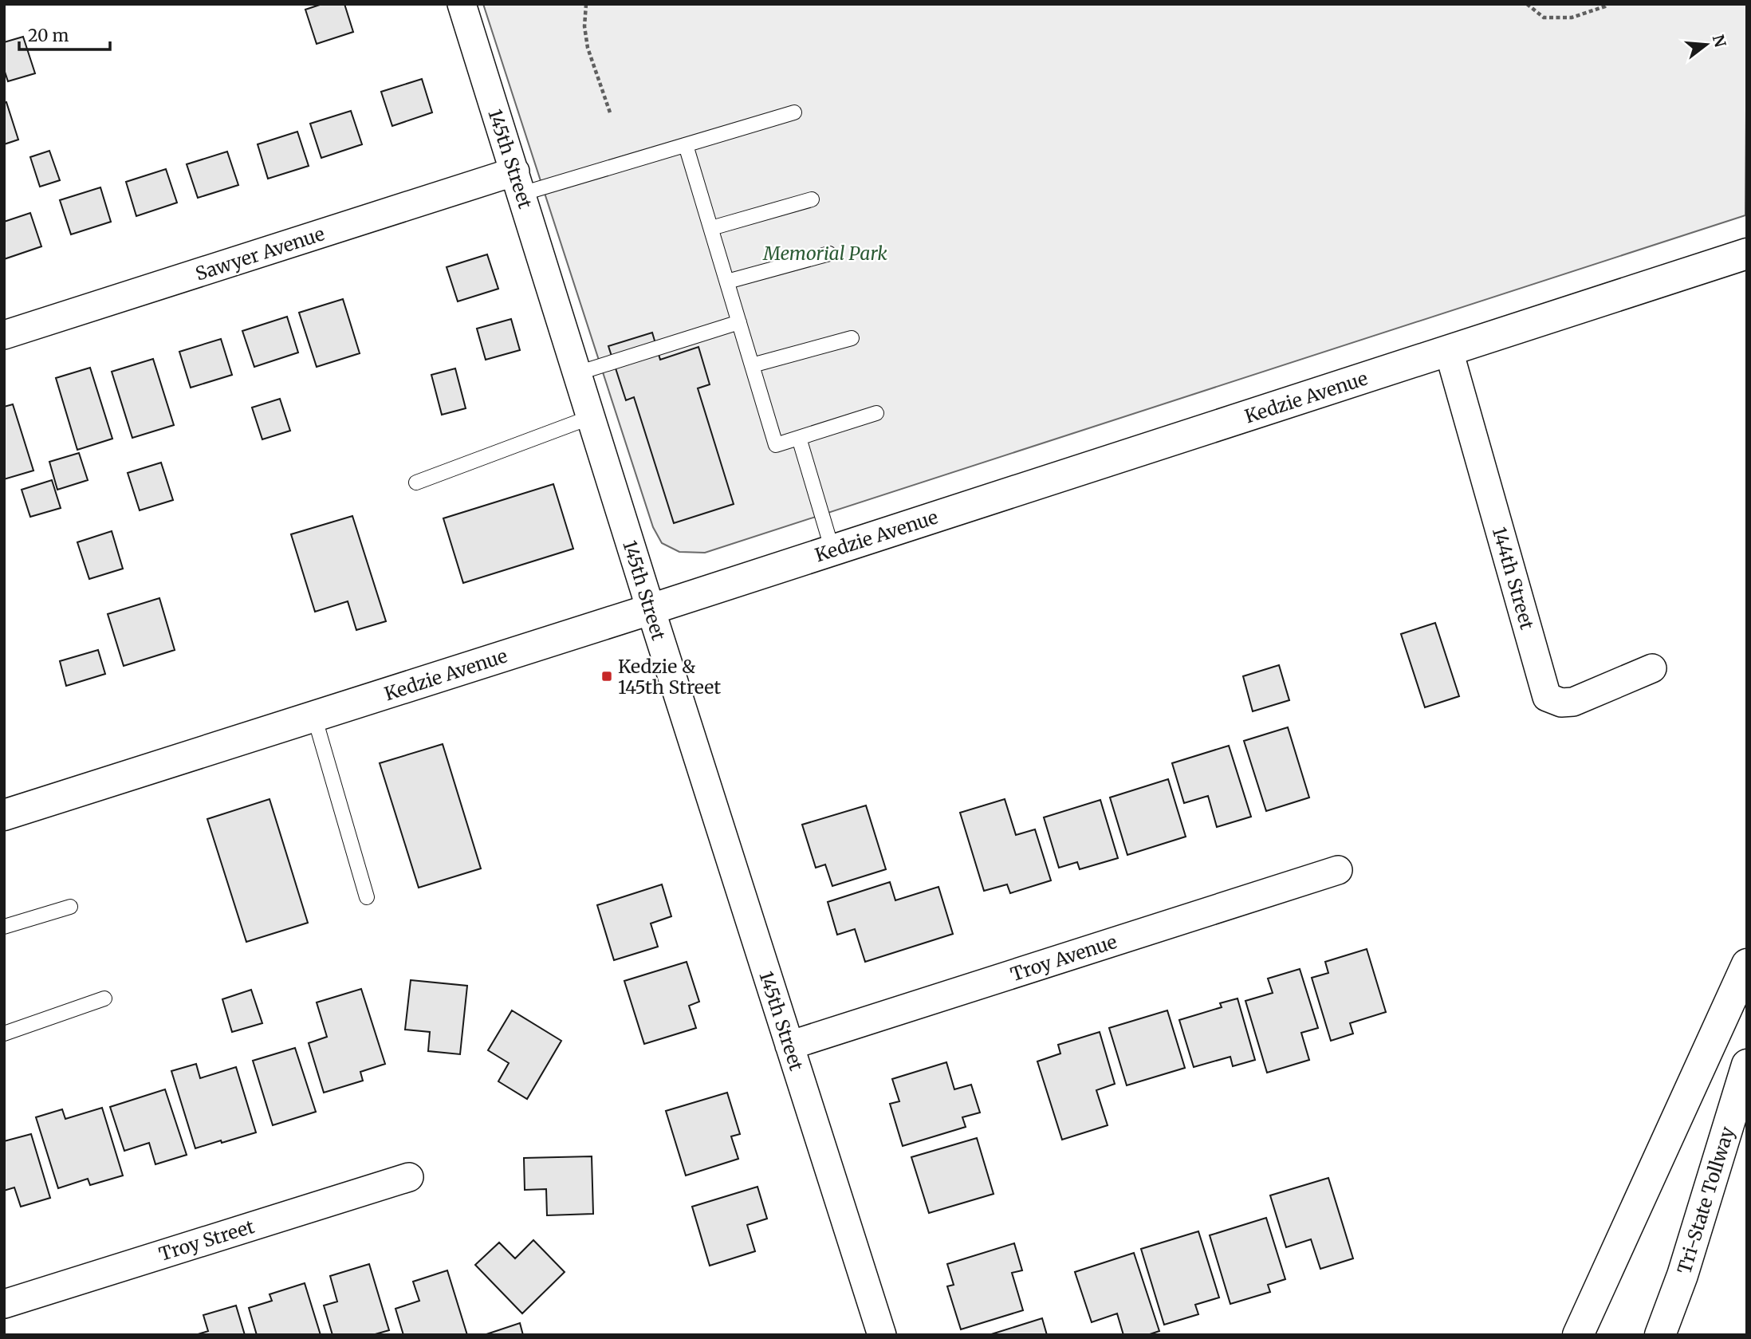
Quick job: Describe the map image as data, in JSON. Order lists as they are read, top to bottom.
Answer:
{
  "streets": {
    "main road": ["Kedzie Avenue", "Tri-State Tollway"],
    "street": [
      "145th Street",
      "Sawyer Avenue",
      "144th Street",
      "Troy Avenue",
      "Troy Street"
    ]
  },
  "crossings": [
    ["145th Street", "Sawyer Avenue"],
    ["145th Street", "Kedzie Avenue"],
    ["145th Street", "Troy Avenue"],
    ["Kedzie Avenue", "144th Street"]
  ],
  "parks": ["Memorial Park"],
  "places": {
    "transit": ["Kedzie & 145th Street"]
  },
  "scale_bar": "20 m",
  "north": "right"
}
